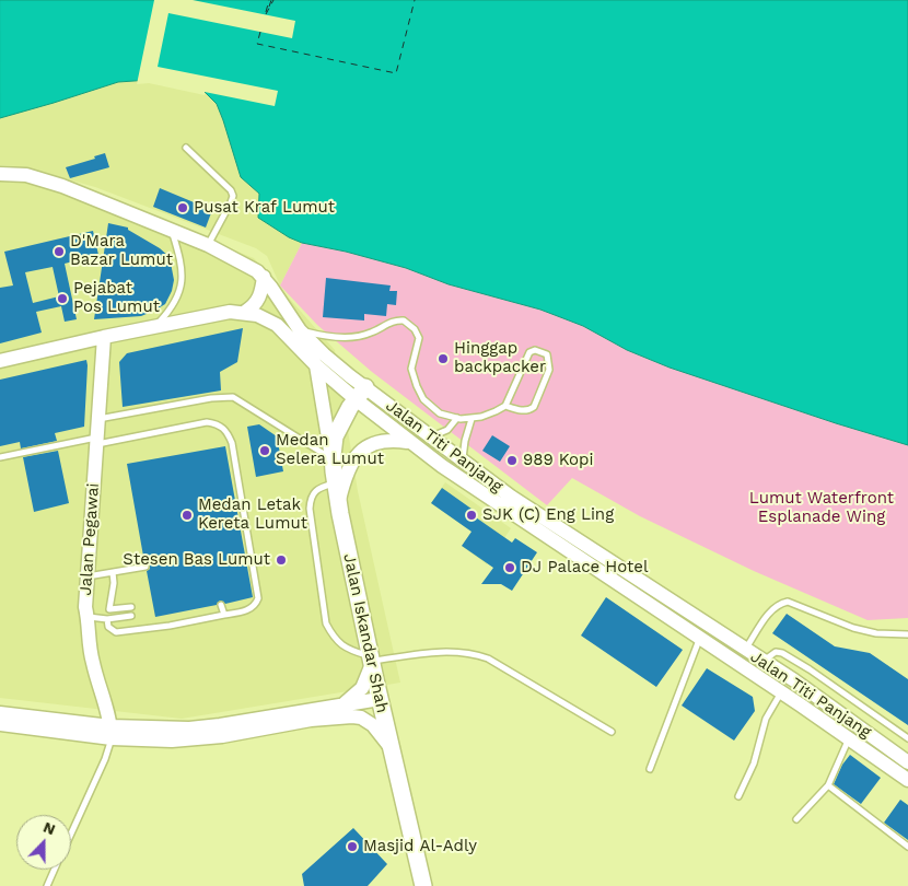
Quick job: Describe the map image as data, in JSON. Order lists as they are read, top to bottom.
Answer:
{
  "streets": {
    "main road": ["Jalan Iskandar Shah"],
    "street": ["Jalan Titi Panjang", "Jalan Pegawai"]
  },
  "crossings": [
    ["Jalan Titi Panjang", "Jalan Iskandar Shah"]
  ],
  "parks": ["Lumut Waterfront Esplanade Wing"],
  "places": [
    "Pusat Kraf Lumut",
    "D'Mara Bazar Lumut",
    "Pejabat Pos Lumut",
    "Hinggap backpacker",
    "Medan Selera Lumut",
    "989 Kopi",
    "Medan Letak Kereta Lumut",
    "SJK (C) Eng Ling",
    "Stesen Bas Lumut",
    "DJ Palace Hotel",
    "Masjid Al-Adly"
  ],
  "north": "top"
}
